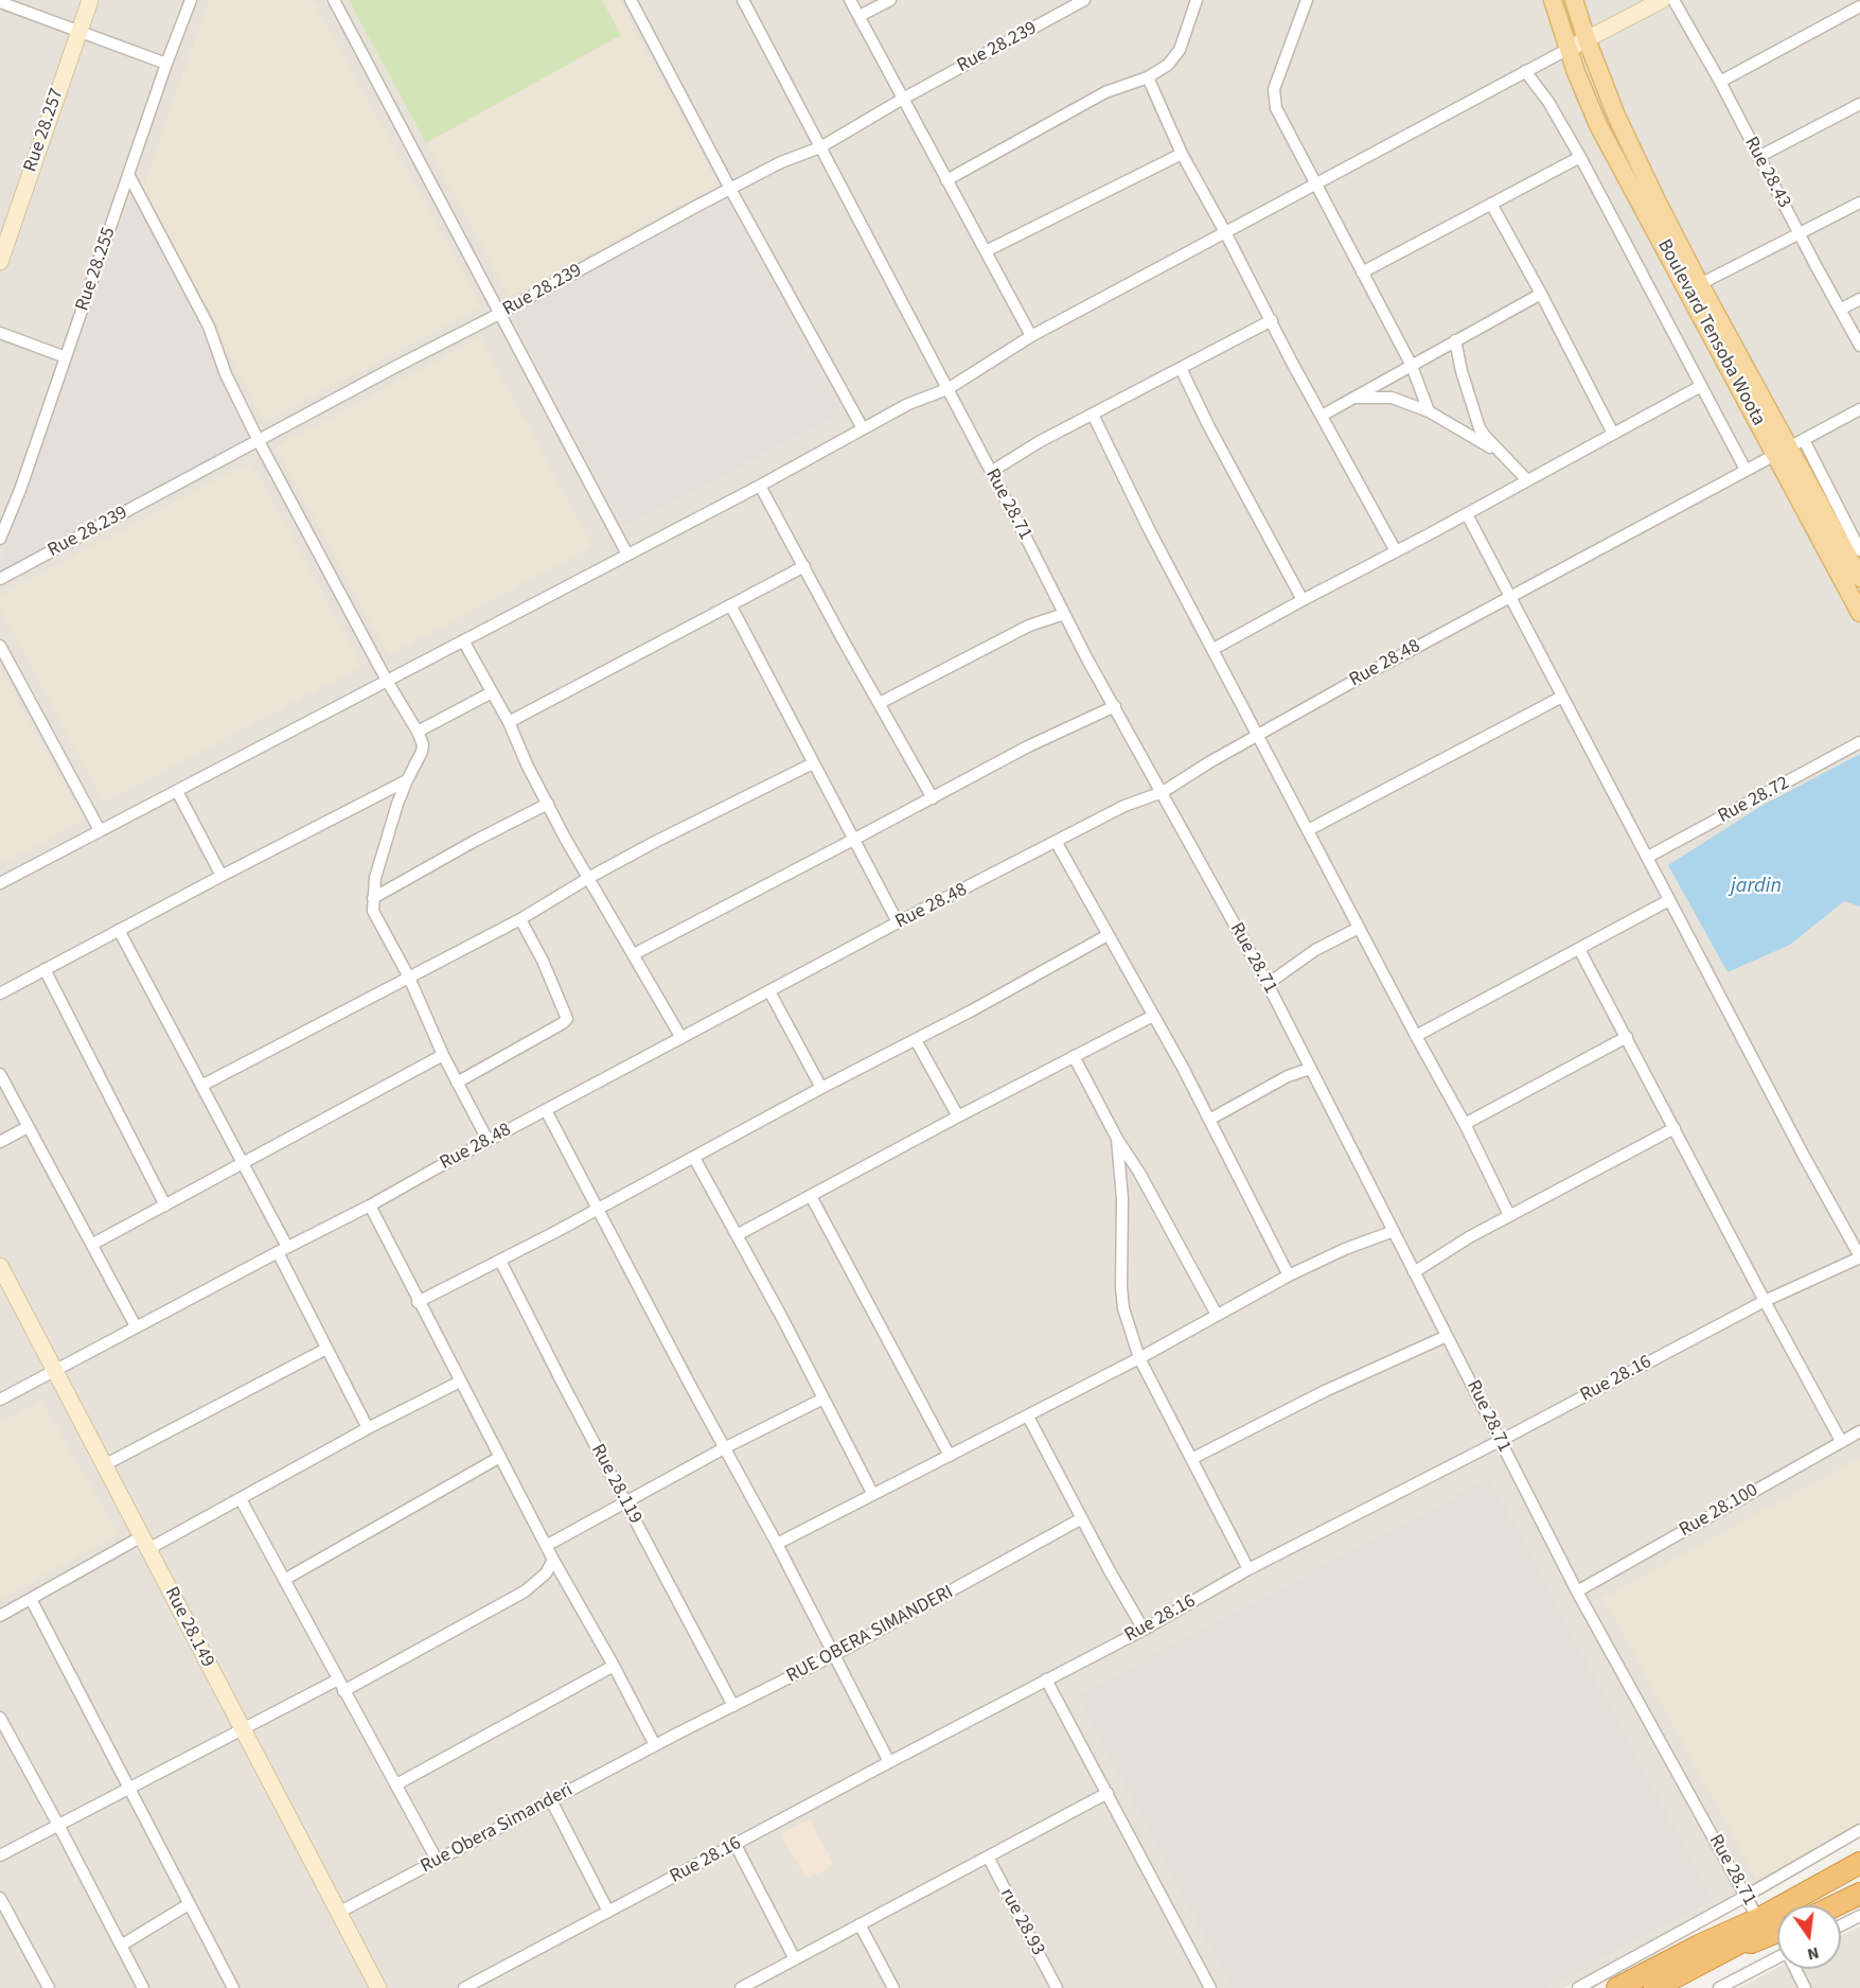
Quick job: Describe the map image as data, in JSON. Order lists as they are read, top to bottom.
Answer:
{
  "streets": {
    "main road": ["Boulevard Tensoba Woota"],
    "street": [
      "Rue 28.239",
      "Rue 28.257",
      "Rue 28.43",
      "Rue 28.255",
      "Rue 28.71",
      "Rue 28.48",
      "Rue 28.72",
      "Rue 28.16",
      "Rue 28.119",
      "Rue 28.100",
      "Rue 28.149",
      "RUE OBERA SIMANDERI",
      "Rue Obera Simanderi",
      "rue 28.93"
    ]
  },
  "crossings": [
    ["Rue 28.239", "Rue 28.71"],
    ["Boulevard Tensoba Woota", "Rue 28.48"],
    ["Rue 28.71", "Rue 28.48"],
    ["Rue 28.71", "Rue 28.16"],
    ["Rue 28.71", "Rue 28.100"],
    ["Rue 28.48", "Rue 28.149"],
    ["Rue 28.119", "RUE OBERA SIMANDERI"],
    ["Rue 28.149", "Rue Obera Simanderi"],
    ["RUE OBERA SIMANDERI", "Rue Obera Simanderi"]
  ],
  "water": ["jardin"],
  "north": "bottom"
}
